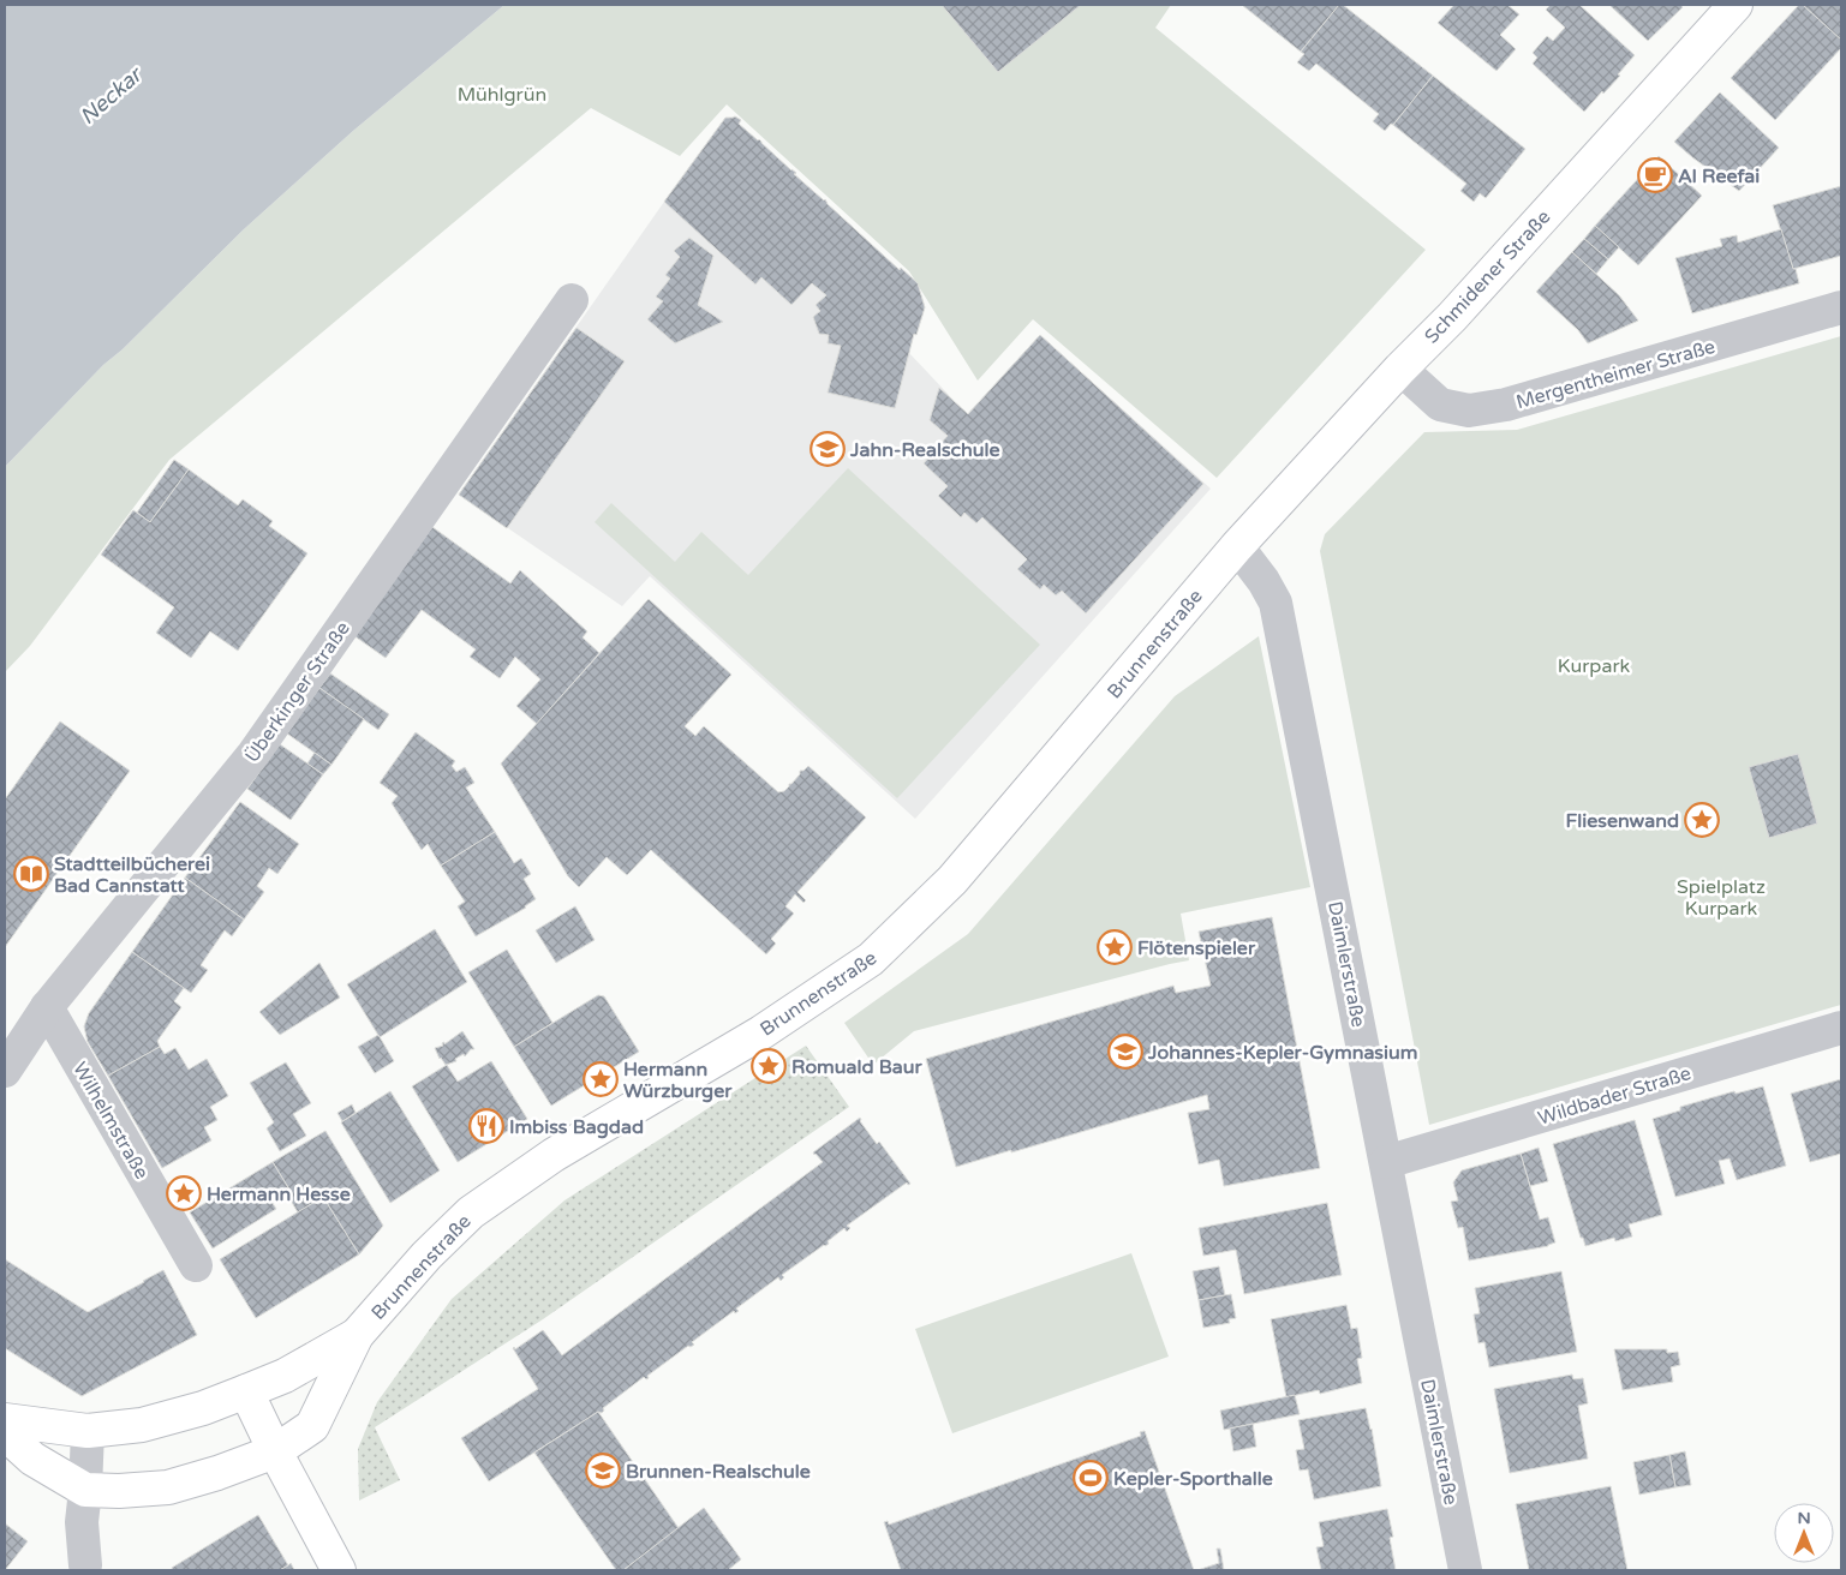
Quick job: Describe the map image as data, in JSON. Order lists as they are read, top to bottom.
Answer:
{
  "streets": {
    "main road": ["Schmidener Straße", "Brunnenstraße"],
    "street": [
      "Mergentheimer Straße",
      "Überkinger Straße",
      "Daimlerstraße",
      "Wildbader Straße",
      "Wilhelmstraße"
    ]
  },
  "crossings": [
    ["Schmidener Straße", "Mergentheimer Straße"],
    ["Schmidener Straße", "Brunnenstraße"],
    ["Schmidener Straße", "Daimlerstraße"],
    ["Brunnenstraße", "Daimlerstraße"],
    ["Überkinger Straße", "Wilhelmstraße"],
    ["Daimlerstraße", "Wildbader Straße"]
  ],
  "water": ["Neckar"],
  "parks": ["Mühlgrün", "Kurpark", "Spielplatz Kurpark"],
  "places": {
    "cafe": ["Al Reefai"],
    "school or university": ["Jahn-Realschule", "Johannes-Kepler-Gymnasium", "Brunnen-Realschule"],
    "place": [
      "Fliesenwand",
      "Flötenspieler",
      "Romuald Baur",
      "Hermann Würzburger",
      "Hermann Hesse"
    ],
    "library": ["Stadtteilbücherei Bad Cannstatt"],
    "restaurant": ["Imbiss Bagdad"],
    "sports": ["Kepler-Sporthalle"]
  },
  "north": "top"
}
